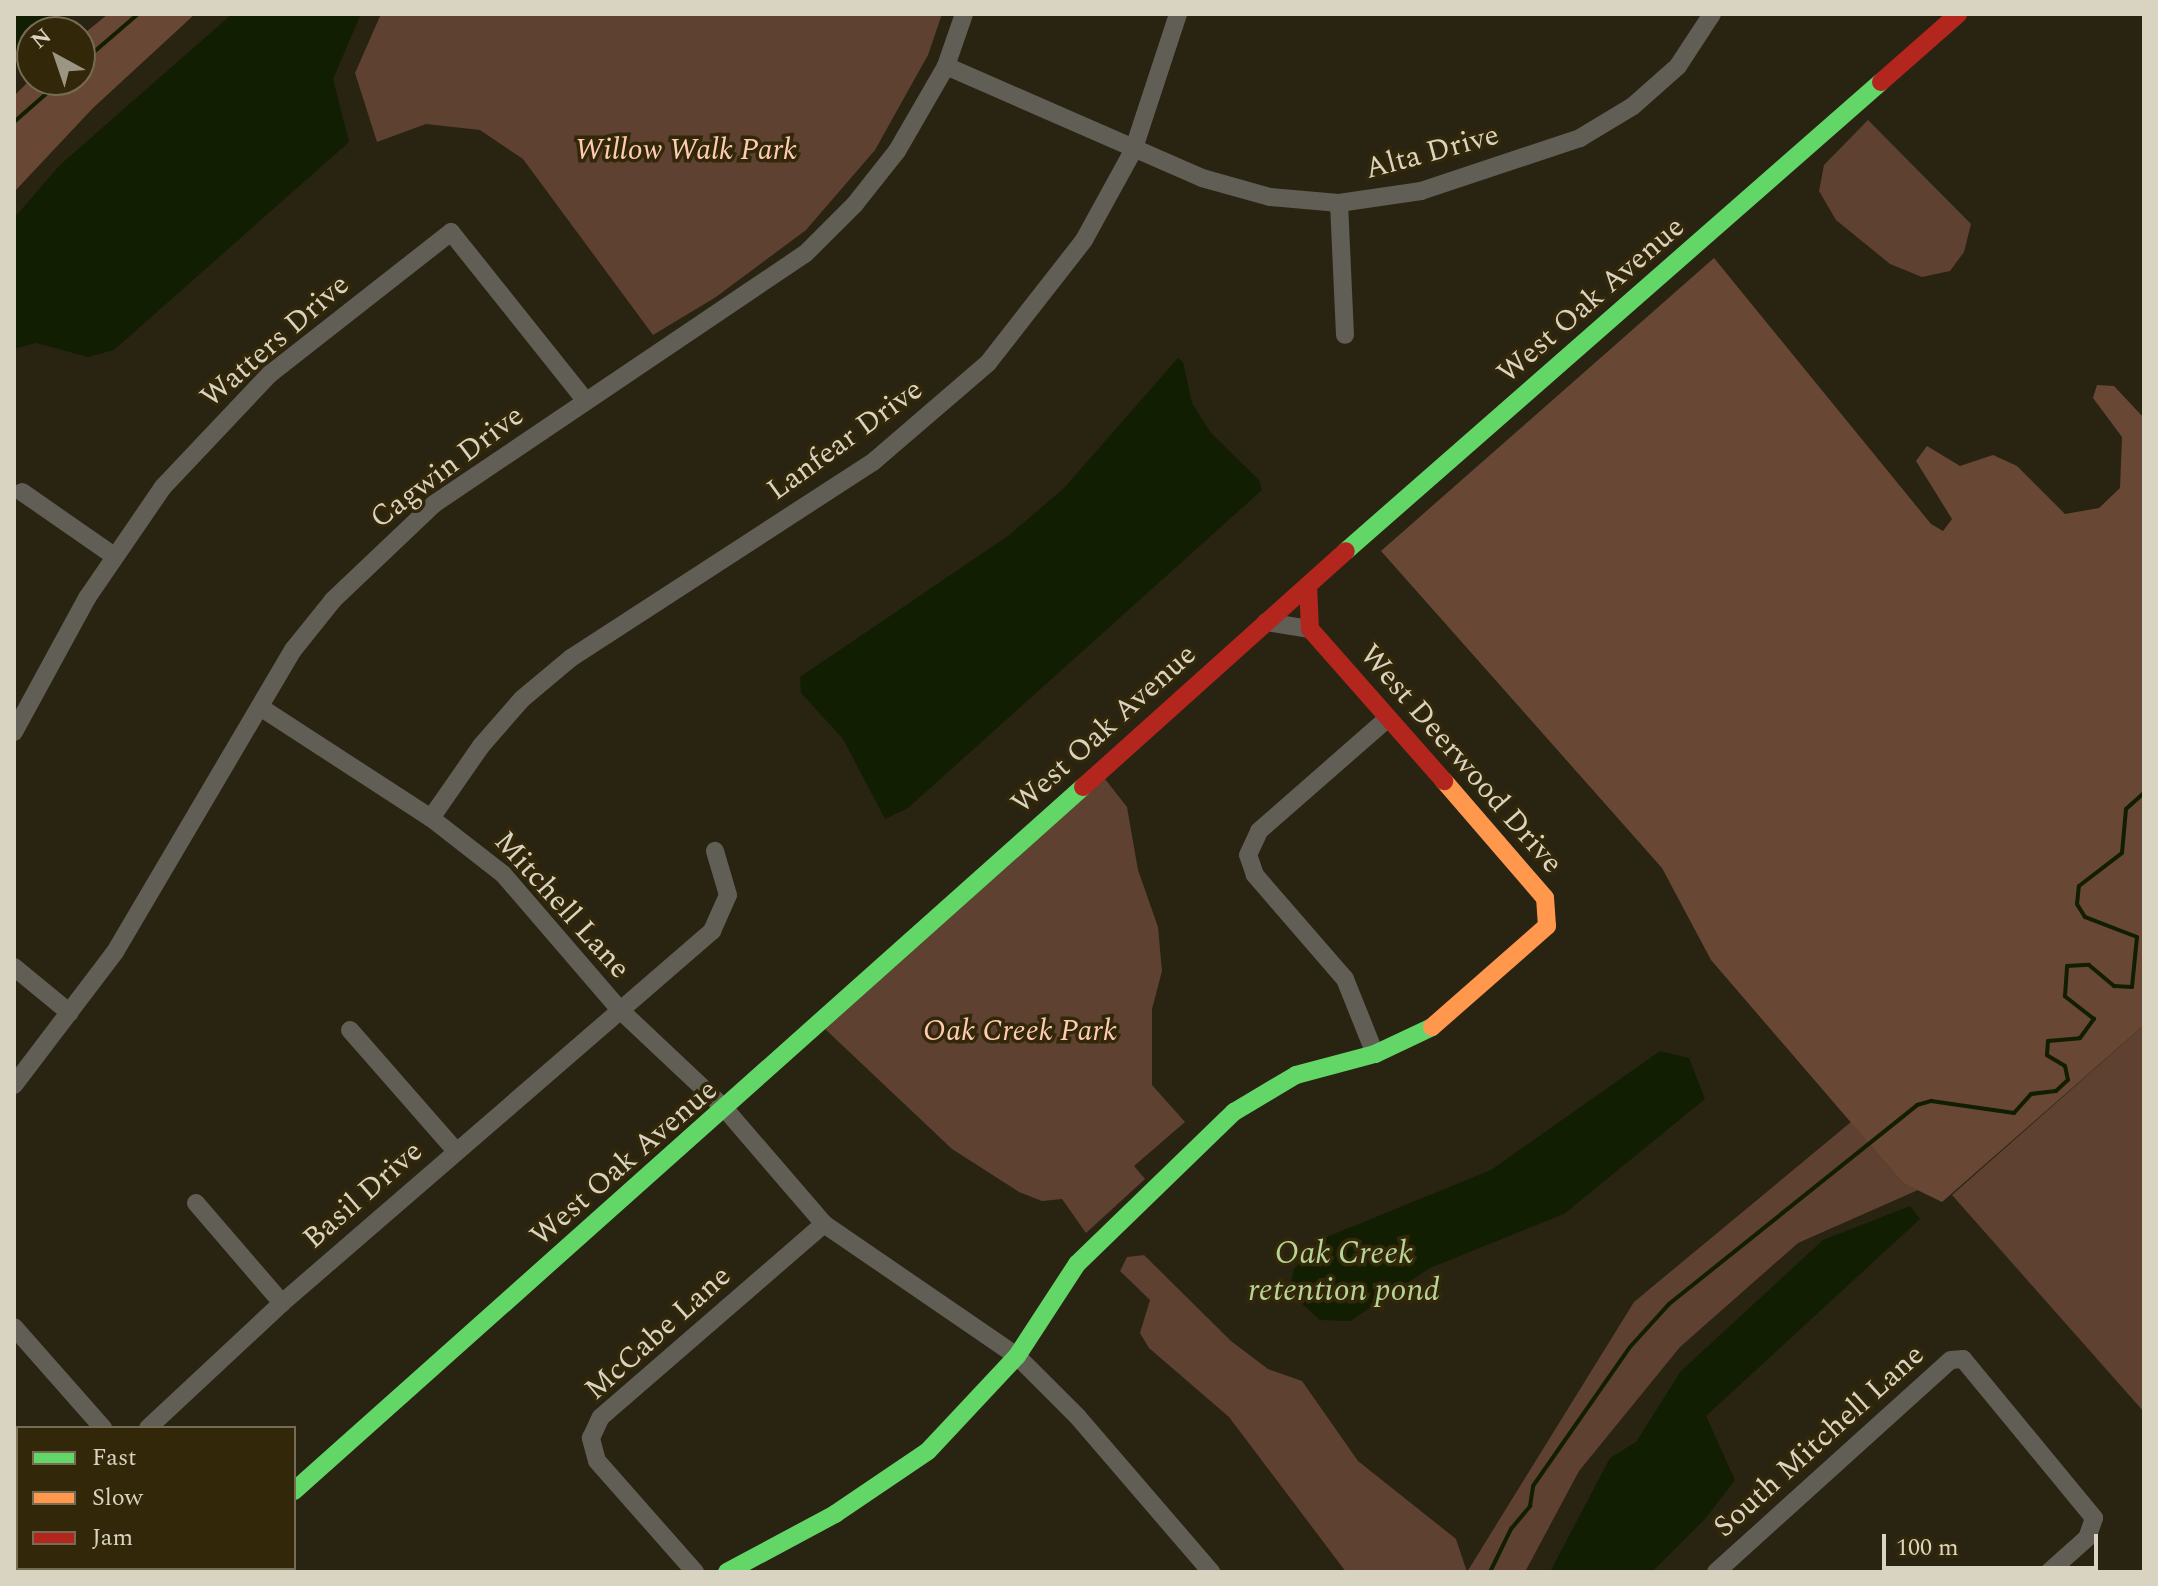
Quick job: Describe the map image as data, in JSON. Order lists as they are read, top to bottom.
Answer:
{
  "streets": {
    "street": [
      "Alta Drive",
      "West Oak Avenue",
      "Watters Drive",
      "Lanfear Drive",
      "Cagwin Drive",
      "West Deerwood Drive",
      "Mitchell Lane",
      "Basil Drive",
      "McCabe Lane",
      "South Mitchell Lane"
    ]
  },
  "crossings": [
    ["Alta Drive", "Lanfear Drive"],
    ["Alta Drive", "Cagwin Drive"],
    ["West Oak Avenue", "Mitchell Lane"],
    ["Watters Drive", "Cagwin Drive"],
    ["Lanfear Drive", "Mitchell Lane"],
    ["Cagwin Drive", "Mitchell Lane"],
    ["Mitchell Lane", "Basil Drive"]
  ],
  "water": ["Oak Creek retention pond"],
  "parks": ["Willow Walk Park", "Oak Creek Park"],
  "legend": ["Fast", "Slow", "Jam"],
  "scale_bar": "100 m",
  "north": "top left"
}
